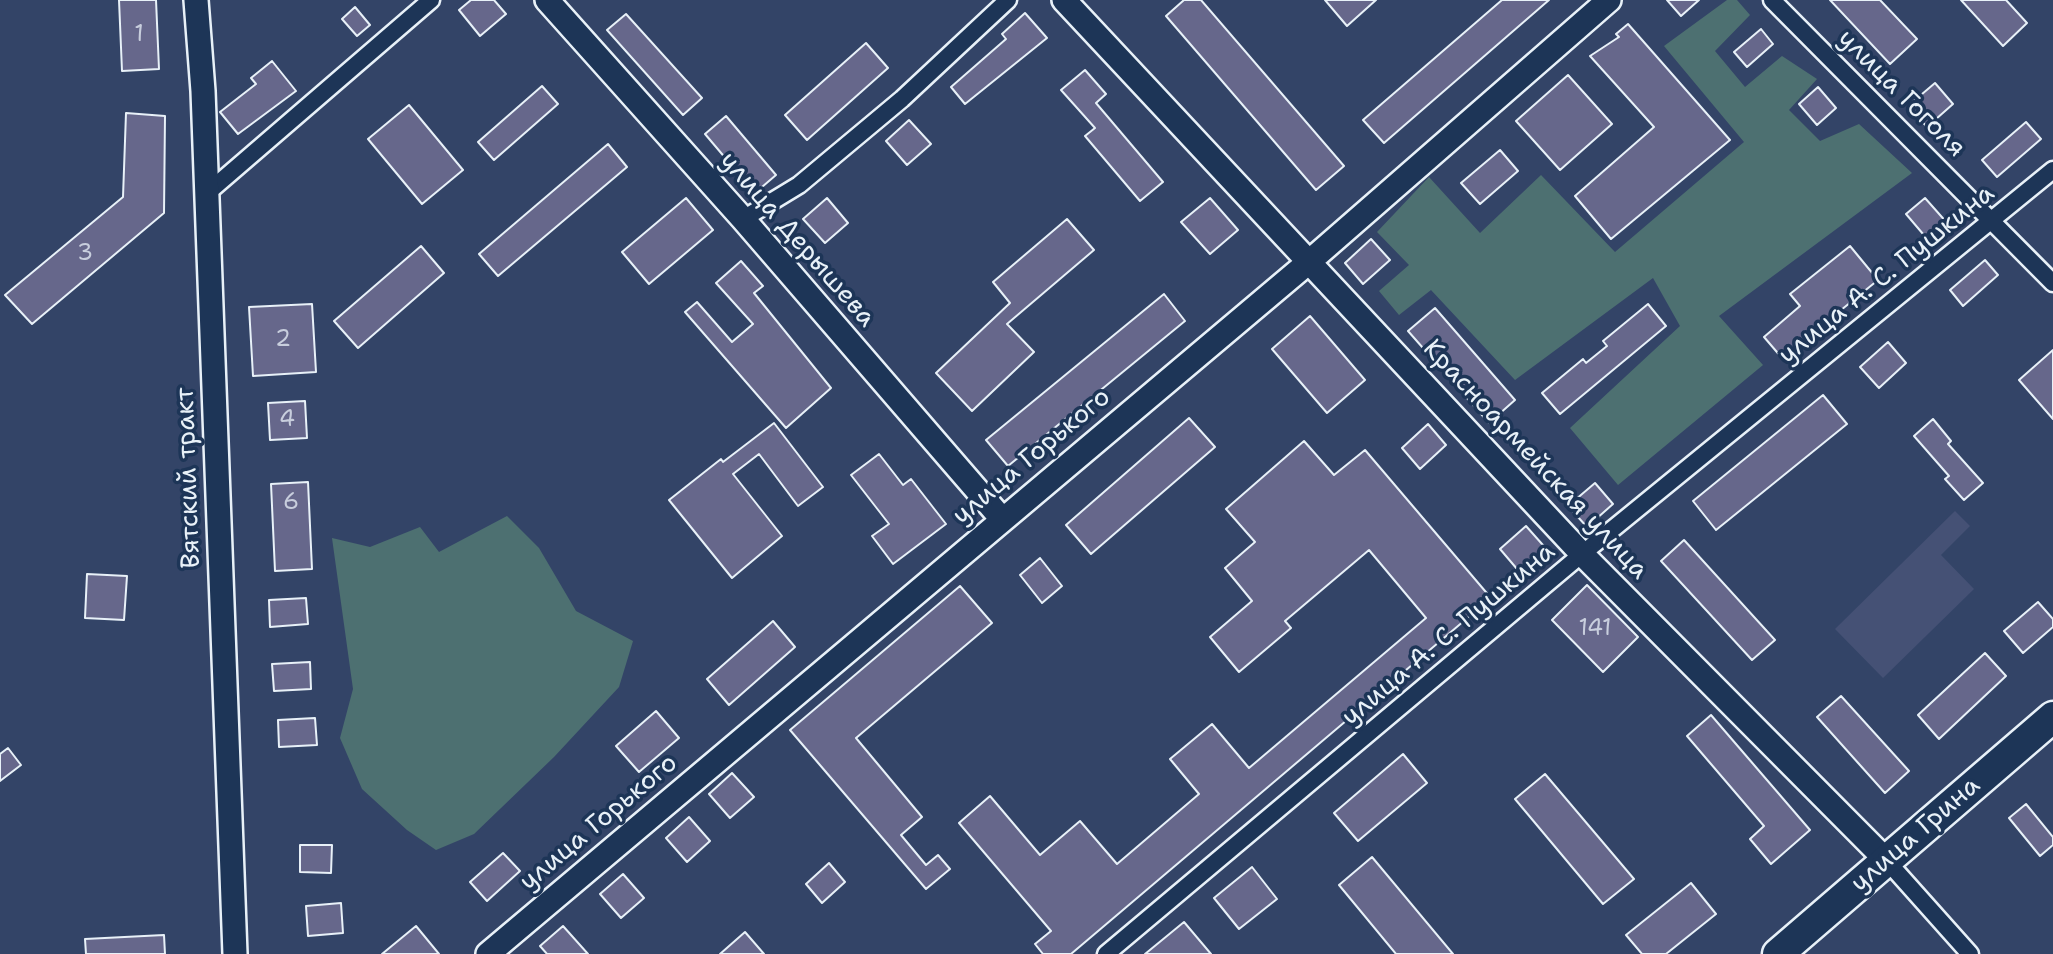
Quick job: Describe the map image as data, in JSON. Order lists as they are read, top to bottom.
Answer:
{
  "streets": {
    "highway": ["улица Грина"],
    "street": [
      "улица Гоголя",
      "улица Дерышева",
      "улица А. С. Пушкина",
      "улица Горького",
      "Красноармейская улица",
      "Вятский тракт"
    ]
  },
  "crossings": [
    ["улица Гоголя", "улица А. С. Пушкина"],
    ["улица Дерышева", "улица Горького"],
    ["улица А. С. Пушкина", "Красноармейская улица"],
    ["улица Горького", "Красноармейская улица"],
    ["Красноармейская улица", "улица Грина"]
  ],
  "house_numbers": [
    "1",
    "3",
    "2",
    "4",
    "6",
    "141"
  ]
}
